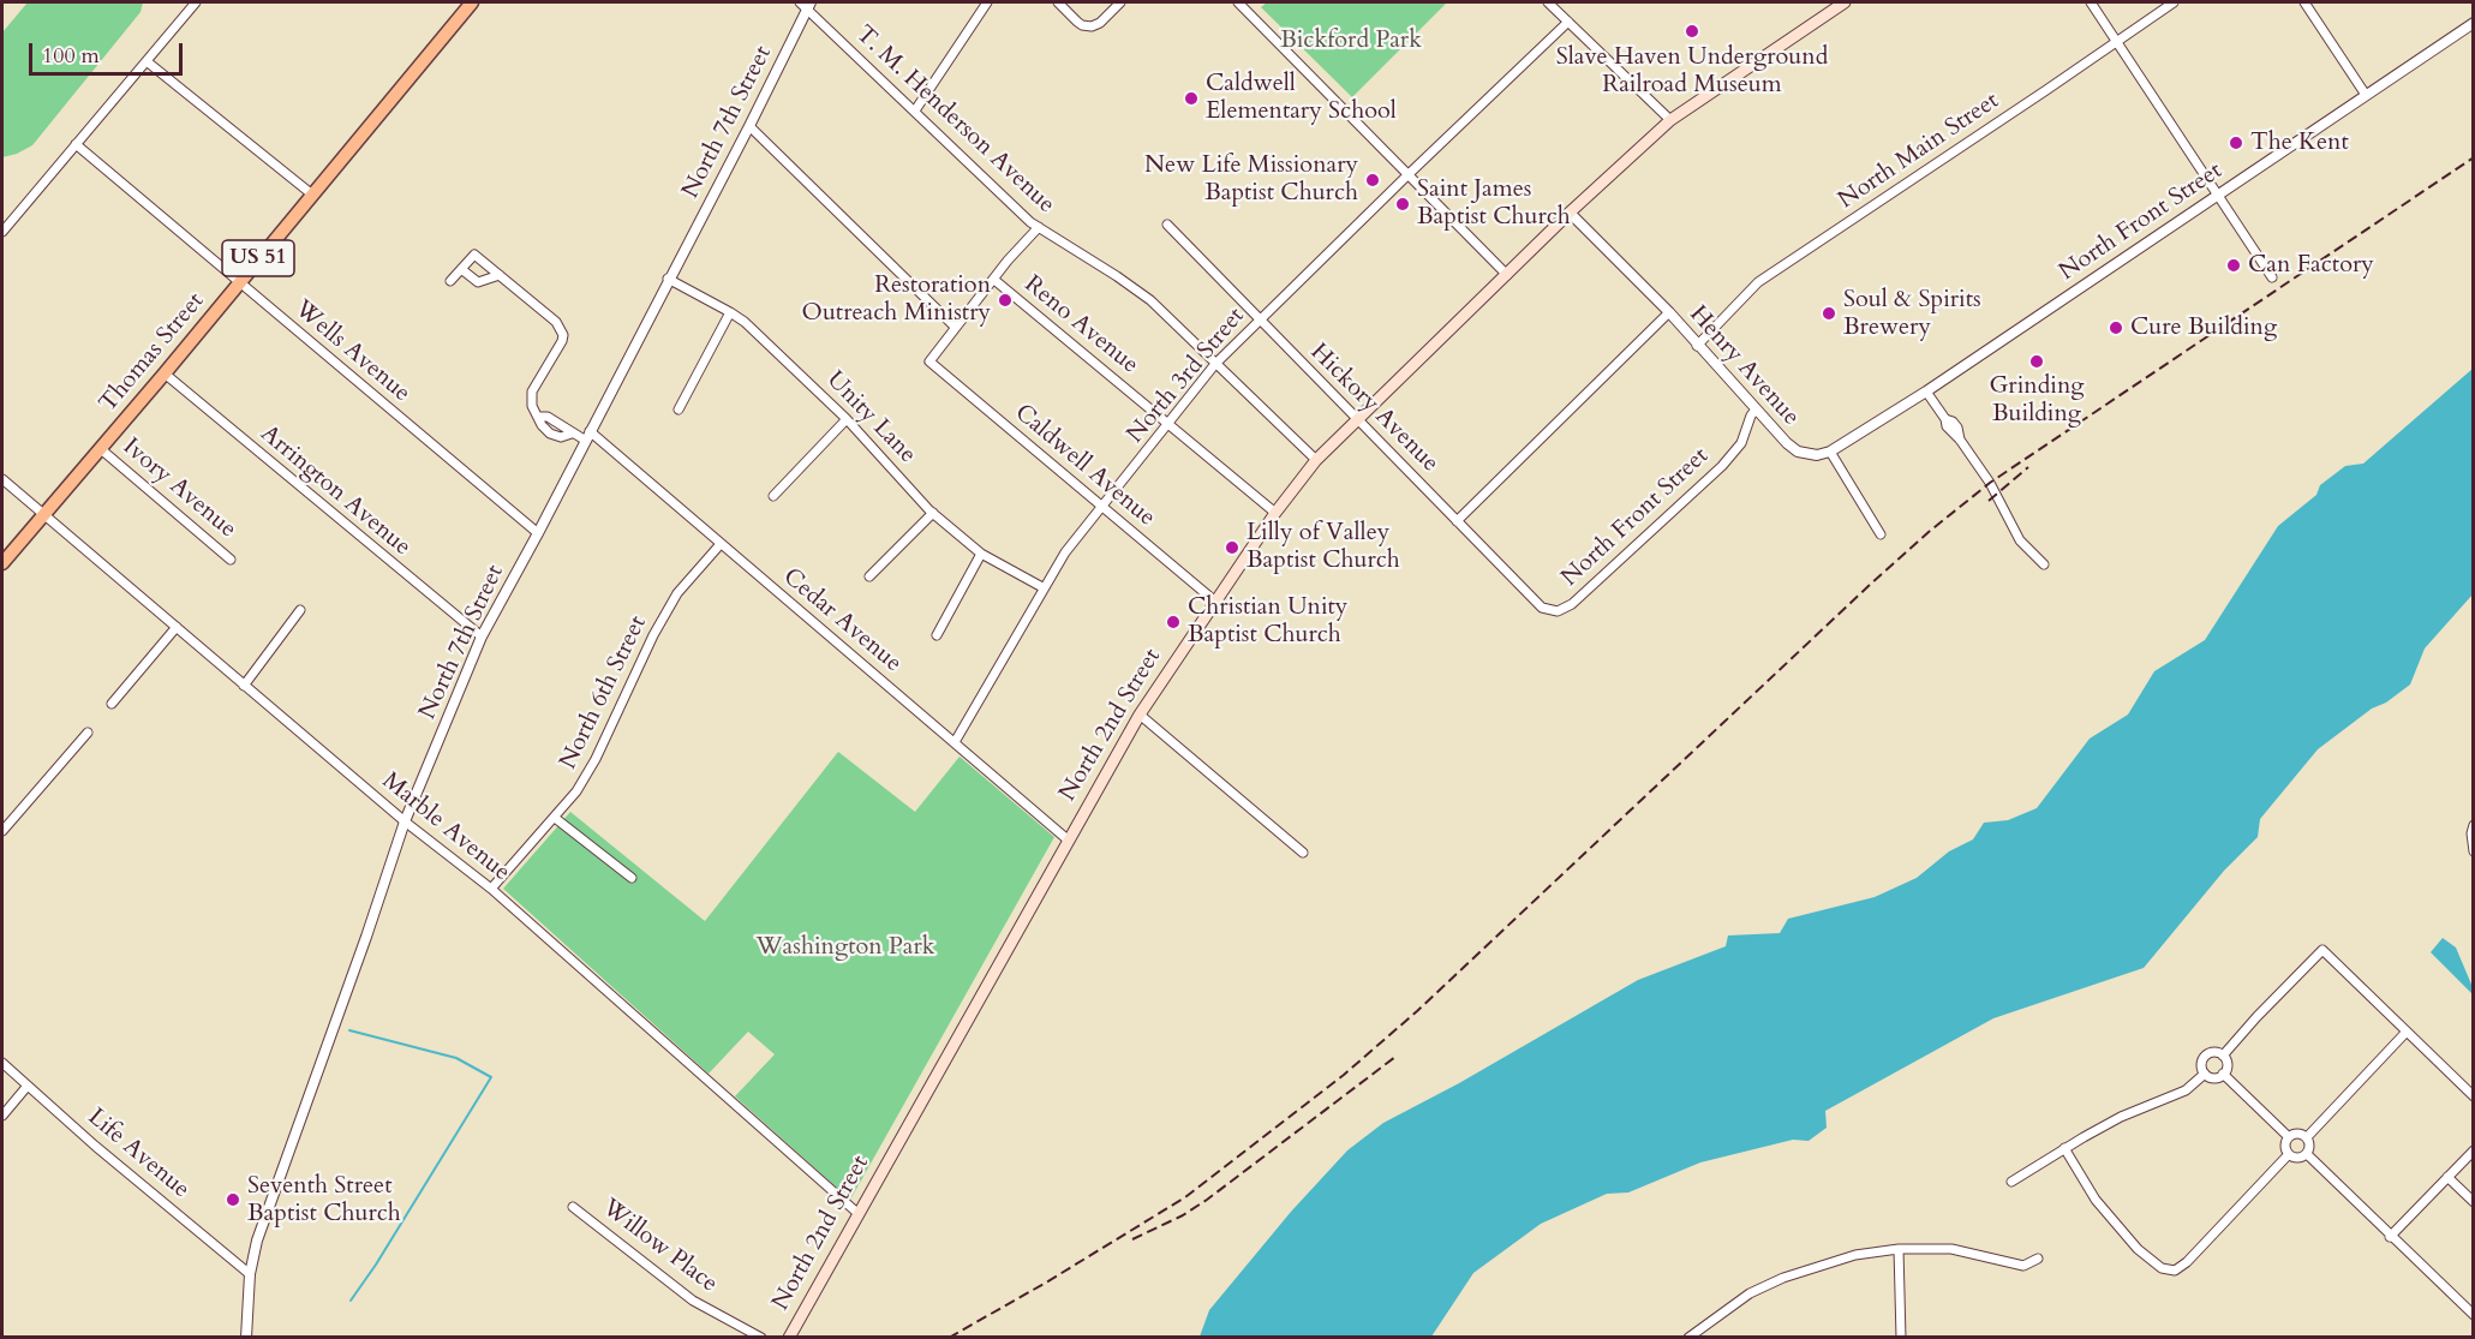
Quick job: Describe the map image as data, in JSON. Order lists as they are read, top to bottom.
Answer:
{
  "streets": {
    "main road": ["US 51", "Thomas Street", "North 2nd Street"],
    "street": [
      "T. M. Henderson Avenue",
      "North 7th Street",
      "North Main Street",
      "North Front Street",
      "Reno Avenue",
      "Wells Avenue",
      "Henry Avenue",
      "North 3rd Street",
      "Hickory Avenue",
      "Unity Lane",
      "Caldwell Avenue",
      "Ivory Avenue",
      "Arrington Avenue",
      "Cedar Avenue",
      "North 6th Street",
      "Marble Avenue",
      "Life Avenue",
      "Willow Place"
    ]
  },
  "crossings": [
    ["T. M. Henderson Avenue", "North 7th Street"],
    ["T. M. Henderson Avenue", "North 3rd Street"],
    ["T. M. Henderson Avenue", "North 2nd Street"],
    ["North 7th Street", "Wells Avenue"],
    ["North 7th Street", "Unity Lane"],
    ["North 7th Street", "Arrington Avenue"],
    ["North 7th Street", "Cedar Avenue"],
    ["North 7th Street", "Marble Avenue"],
    ["North 7th Street", "Life Avenue"],
    ["North Main Street", "Henry Avenue"],
    ["North Front Street", "Henry Avenue"],
    ["North Front Street", "Hickory Avenue"],
    ["Reno Avenue", "North 3rd Street"],
    ["Reno Avenue", "North 2nd Street"],
    ["Wells Avenue", "Thomas Street"],
    ["Thomas Street", "Ivory Avenue"],
    ["Thomas Street", "Arrington Avenue"],
    ["Thomas Street", "Marble Avenue"],
    ["Henry Avenue", "North 2nd Street"],
    ["North 3rd Street", "Hickory Avenue"],
    ["North 3rd Street", "Unity Lane"],
    ["North 3rd Street", "Caldwell Avenue"],
    ["North 3rd Street", "Cedar Avenue"],
    ["Hickory Avenue", "North 2nd Street"],
    ["Caldwell Avenue", "North 2nd Street"],
    ["Cedar Avenue", "North 6th Street"],
    ["Cedar Avenue", "North 2nd Street"],
    ["North 6th Street", "Marble Avenue"],
    ["North 2nd Street", "Marble Avenue"]
  ],
  "parks": ["Bickford Park", "Washington Park"],
  "places": [
    "Slave Haven Underground Railroad Museum",
    "Caldwell Elementary School",
    "The Kent",
    "New Life Missionary Baptist Church",
    "Saint James Baptist Church",
    "Can Factory",
    "Restoration Outreach Ministry",
    "Soul & Spirits Brewery",
    "Cure Building",
    "Grinding Building",
    "Lilly of Valley Baptist Church",
    "Christian Unity Baptist Church",
    "Seventh Street Baptist Church"
  ],
  "scale_bar": "100 m"
}
